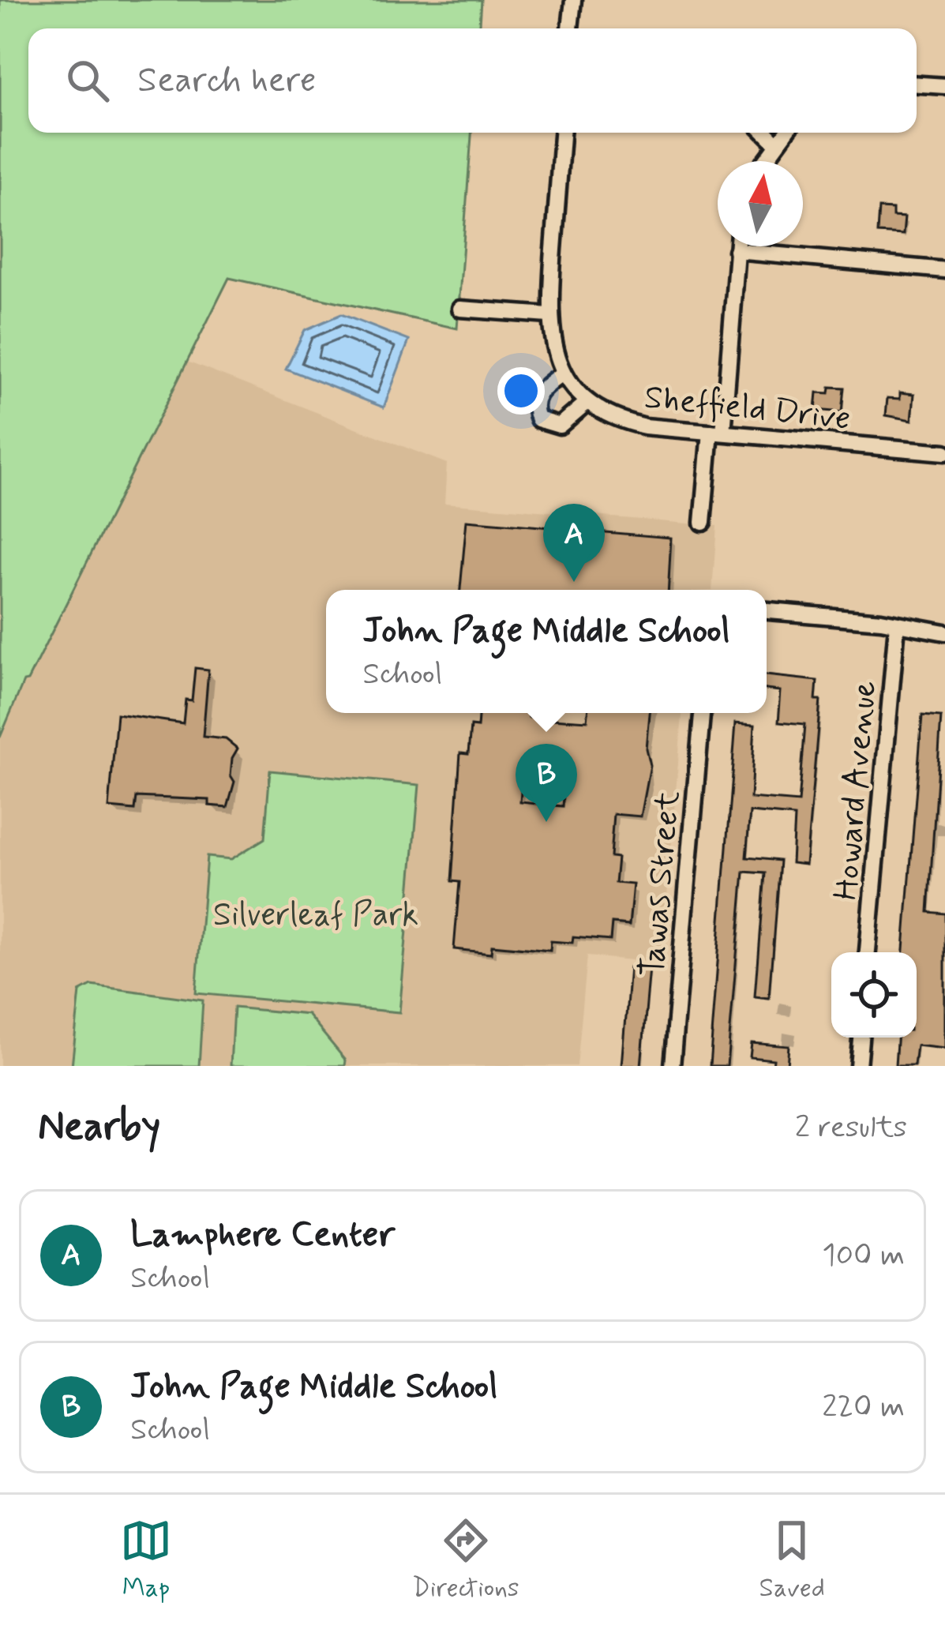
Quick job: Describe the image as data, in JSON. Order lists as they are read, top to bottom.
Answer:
{
  "streets": {
    "street": ["Sheffield Drive", "Howard Avenue", "Tawas Street"]
  },
  "parks": ["Silverleaf Park"],
  "north": "top",
  "page": {
    "search": "Search here",
    "pins": ["A", "B"],
    "popup": ["John Page Middle School", "School"],
    "heading": ["Nearby", "2 results"],
    "list": [
      {
        "mark": "A",
        "name": "Lamphere Center",
        "note": "School",
        "value": "100 m"
      },
      {
        "mark": "B",
        "name": "John Page Middle School",
        "note": "School",
        "value": "220 m"
      }
    ],
    "nav": ["Map", "Directions", "Saved"]
  }
}
